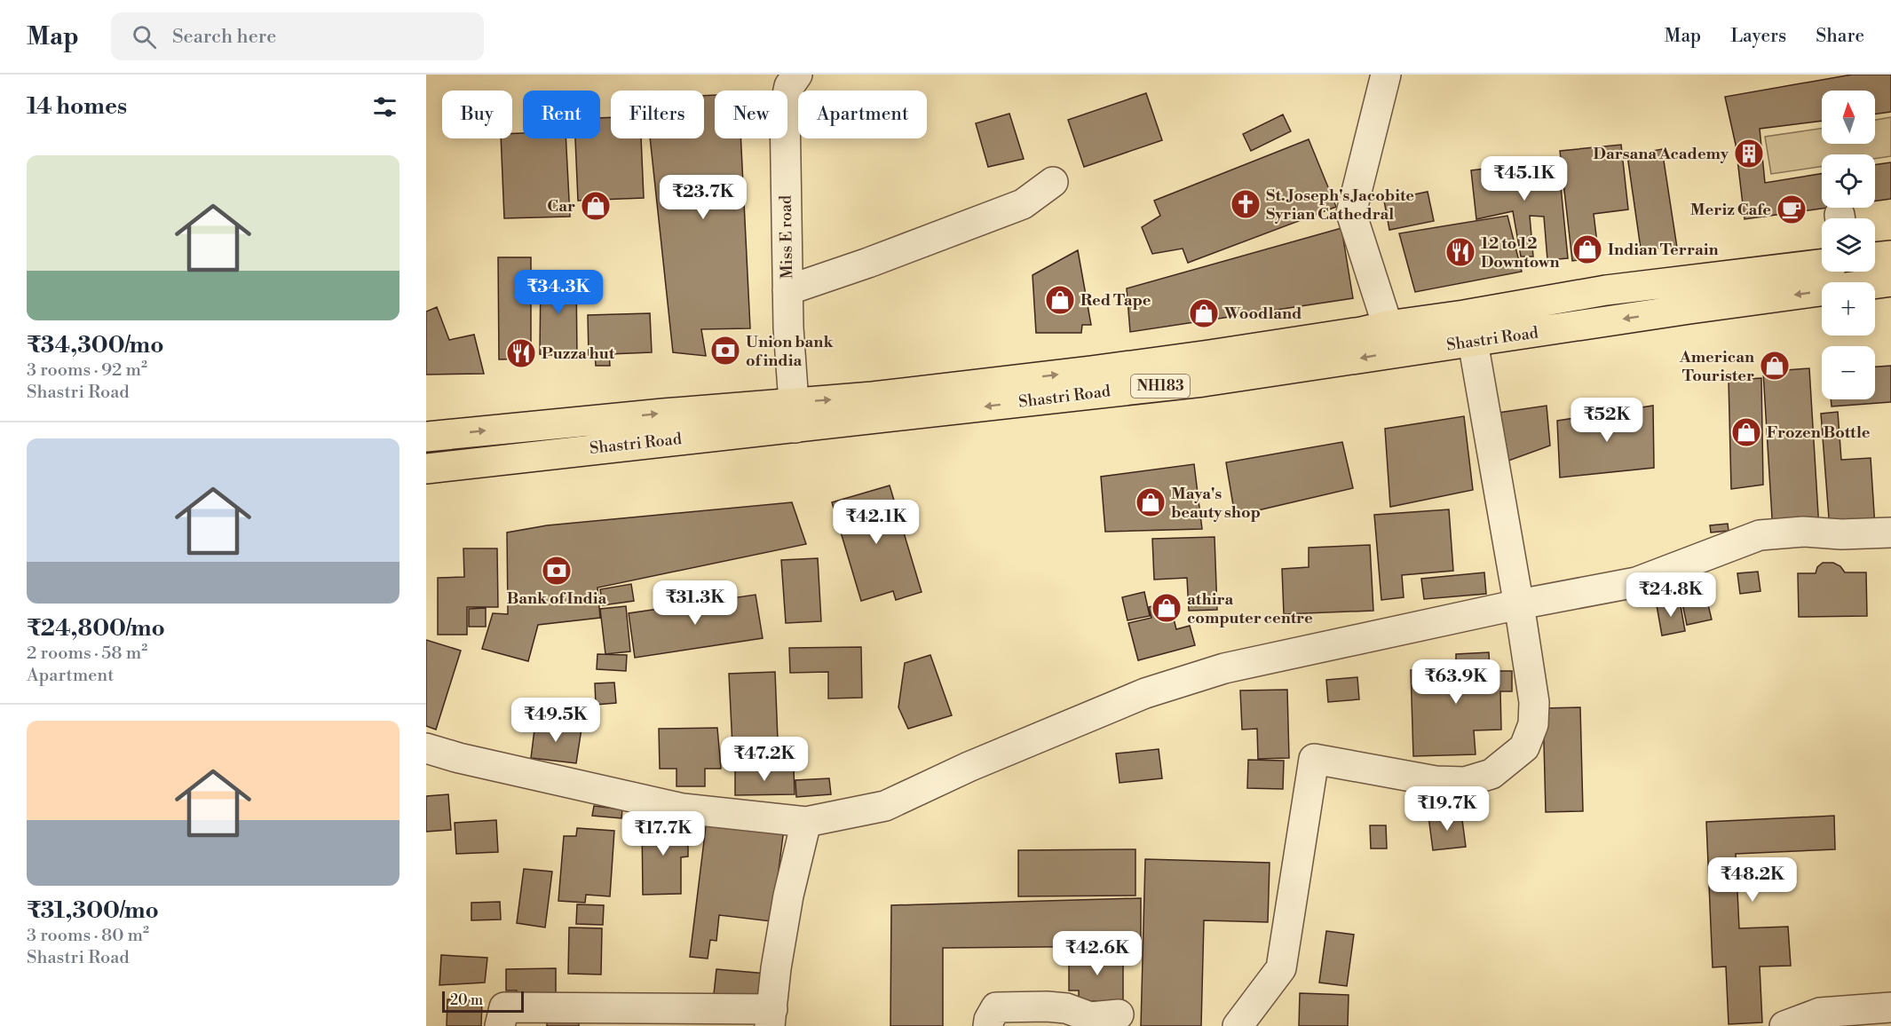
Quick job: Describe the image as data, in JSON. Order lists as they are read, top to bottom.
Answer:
{
  "streets": {
    "highway": ["Shastri Road", "NH183"],
    "street": ["Miss E road"]
  },
  "crossings": [
    ["Miss E road", "Shastri Road"]
  ],
  "places": {
    "building": ["Darsana Academy"],
    "church": ["St. Joseph's Jacobite Syrian Cathedral"],
    "shop": [
      "Car",
      "Indian Terrain",
      "Red Tape",
      "Woodland",
      "American Tourister",
      "Frozen Bottle",
      "Maya's beauty shop",
      "athira computer centre"
    ],
    "cafe": ["Meriz Cafe"],
    "restaurant": ["12 to 12 Downtown", "Puzza hut"],
    "bank": ["Union bank of india", "Bank of India"]
  },
  "scale_bar": "20 m",
  "north": "top",
  "page": {
    "header": "Map",
    "search": "Search here",
    "nav": ["Map", "Layers", "Share"],
    "heading": "14 homes",
    "map_buttons": ["+", "−"],
    "chip": [
      "Buy",
      "Rent",
      "Filters",
      "New",
      "Apartment"
    ],
    "list": [
      {
        "name": "₹34,300/mo",
        "note": "3 rooms · 92 m² · Shastri Road"
      },
      {
        "name": "₹24,800/mo",
        "note": "2 rooms · 58 m² · Apartment"
      },
      {
        "name": "₹31,300/mo",
        "note": "3 rooms · 80 m² · Shastri Road"
      }
    ],
    "price": [
      "₹45.1K",
      "₹23.7K",
      "₹34.3K",
      "₹52K",
      "₹42.1K",
      "₹24.8K",
      "₹31.3K",
      "₹63.9K",
      "₹49.5K",
      "₹47.2K",
      "₹19.7K",
      "₹17.7K",
      "₹48.2K",
      "₹42.6K"
    ],
    "scale": "20 m"
  }
}
